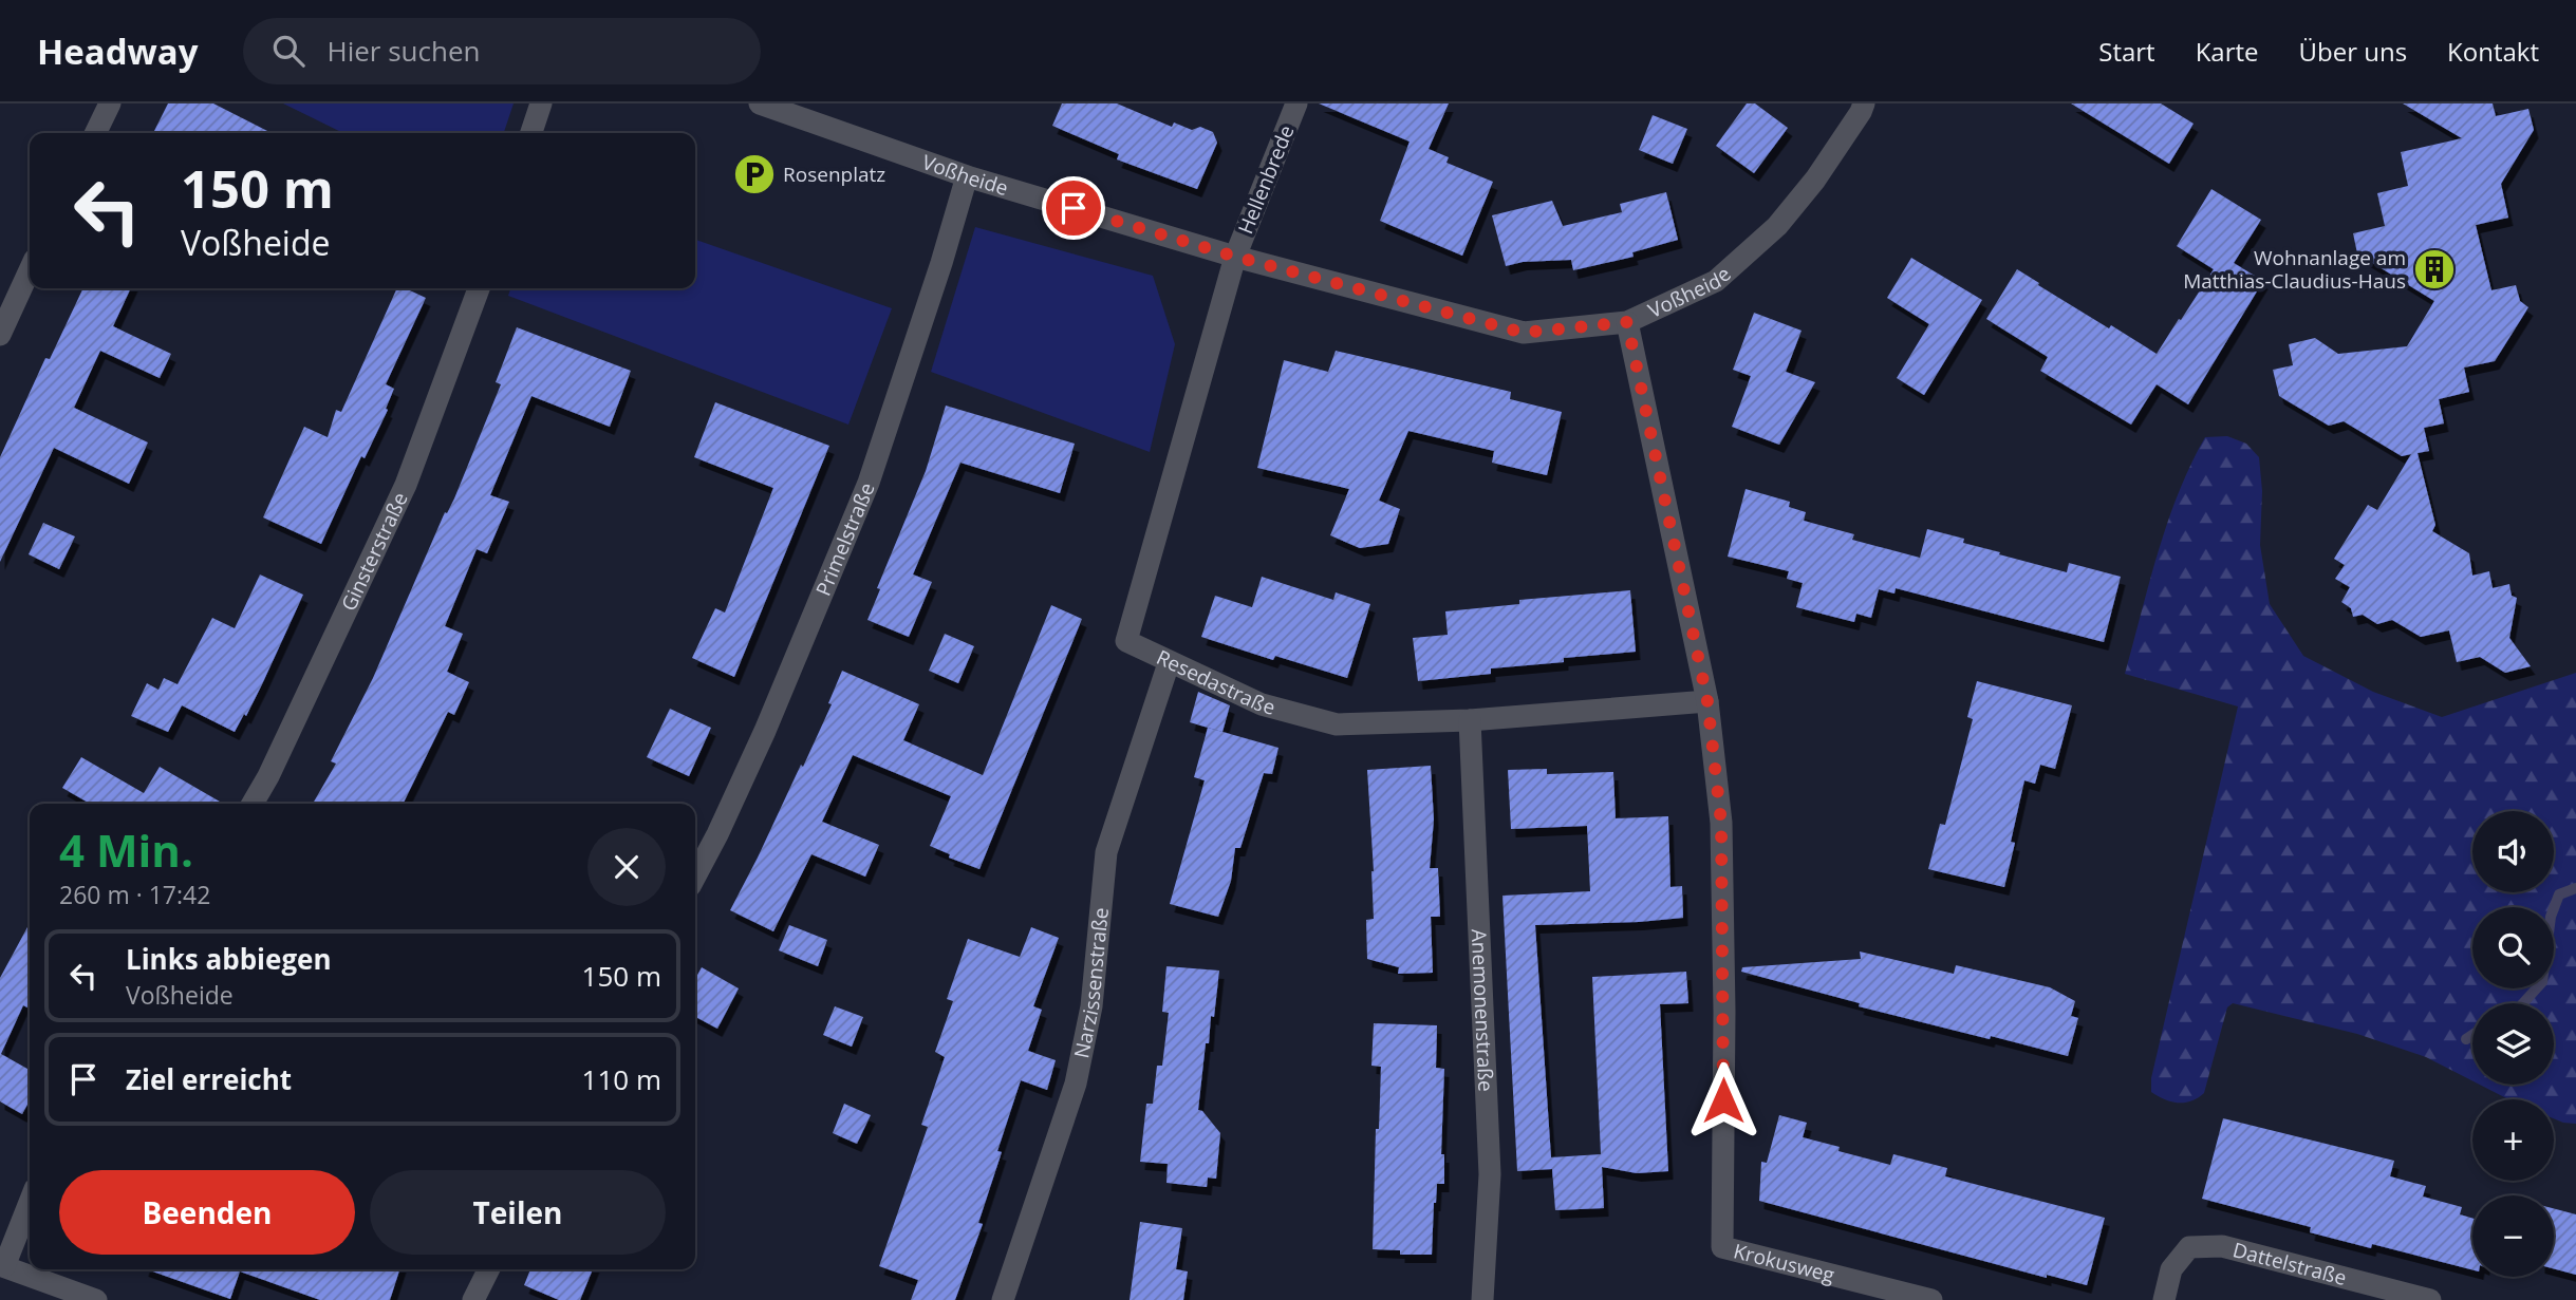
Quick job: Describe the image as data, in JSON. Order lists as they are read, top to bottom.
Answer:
{
  "streets": {
    "street": [
      "Voßheide",
      "Hellenbrede",
      "Primelstraße",
      "Ginsterstraße",
      "Resedastraße",
      "Narzissenstraße",
      "Anemonenstraße",
      "Krokusweg",
      "Dattelstraße"
    ]
  },
  "crossings": [
    ["Voßheide", "Hellenbrede"],
    ["Voßheide", "Primelstraße"],
    ["Voßheide", "Resedastraße"],
    ["Hellenbrede", "Resedastraße"],
    ["Resedastraße", "Narzissenstraße"],
    ["Resedastraße", "Anemonenstraße"],
    ["Resedastraße", "Krokusweg"]
  ],
  "places": {
    "parking": ["Rosenplatz"],
    "building": ["Wohnanlage am Matthias-Claudius-Haus"]
  },
  "page": {
    "header": "Headway",
    "search": "Hier suchen",
    "nav": [
      "Start",
      "Karte",
      "Über uns",
      "Kontakt"
    ],
    "turn": ["150 m", "Voßheide"],
    "heading": ["4 Min.", "260 m · 17:42"],
    "map_buttons": ["+", "−"],
    "list": [
      {
        "name": "Links abbiegen",
        "note": "Voßheide",
        "value": "150 m"
      },
      {
        "name": "Ziel erreicht",
        "value": "110 m"
      }
    ],
    "buttons": ["Beenden", "Teilen"]
  }
}
